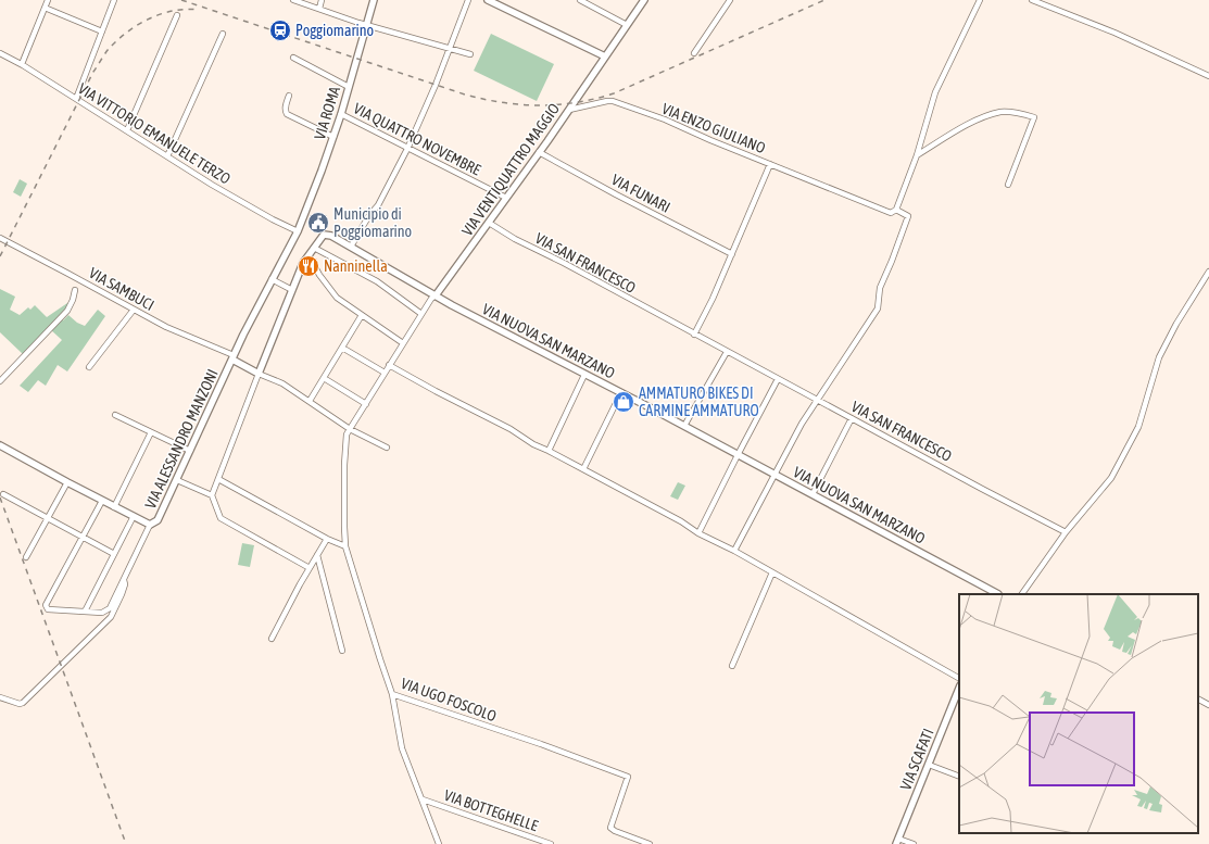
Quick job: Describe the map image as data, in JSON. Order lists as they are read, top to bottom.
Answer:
{
  "streets": {
    "main road": [
      "VIA ROMA",
      "VIA VENTIQUATTRO MAGGIO",
      "VIA NUOVA SAN MARZANO",
      "VIA ALESSANDRO MANZONI",
      "VIA SCAFATI"
    ],
    "street": [
      "VIA ENZO GIULIANO",
      "VIA VITTORIO EMANUELE TERZO",
      "VIA QUATTRO NOVEMBRE",
      "VIA FUNARI",
      "VIA SAN FRANCESCO",
      "VIA SAMBUCI",
      "VIA UGO FOSCOLO",
      "VIA BOTTEGHELLE"
    ]
  },
  "crossings": [
    ["VIA ROMA", "VIA VITTORIO EMANUELE TERZO"],
    ["VIA ROMA", "VIA QUATTRO NOVEMBRE"],
    ["VIA ROMA", "VIA ALESSANDRO MANZONI"],
    ["VIA ENZO GIULIANO", "VIA VENTIQUATTRO MAGGIO"],
    ["VIA ENZO GIULIANO", "VIA FUNARI"],
    ["VIA ENZO GIULIANO", "VIA SAN FRANCESCO"],
    ["VIA VITTORIO EMANUELE TERZO", "VIA ALESSANDRO MANZONI"],
    ["VIA QUATTRO NOVEMBRE", "VIA VENTIQUATTRO MAGGIO"],
    ["VIA VENTIQUATTRO MAGGIO", "VIA FUNARI"],
    ["VIA VENTIQUATTRO MAGGIO", "VIA SAN FRANCESCO"],
    ["VIA VENTIQUATTRO MAGGIO", "VIA NUOVA SAN MARZANO"],
    ["VIA SAMBUCI", "VIA ALESSANDRO MANZONI"]
  ],
  "places": {
    "station": ["Poggiomarino"],
    "public building": ["Municipio di Poggiomarino"],
    "restaurant": ["Nanninella"],
    "shop": ["AMMATURO BIKES DI CARMINE AMMATURO"]
  }
}
